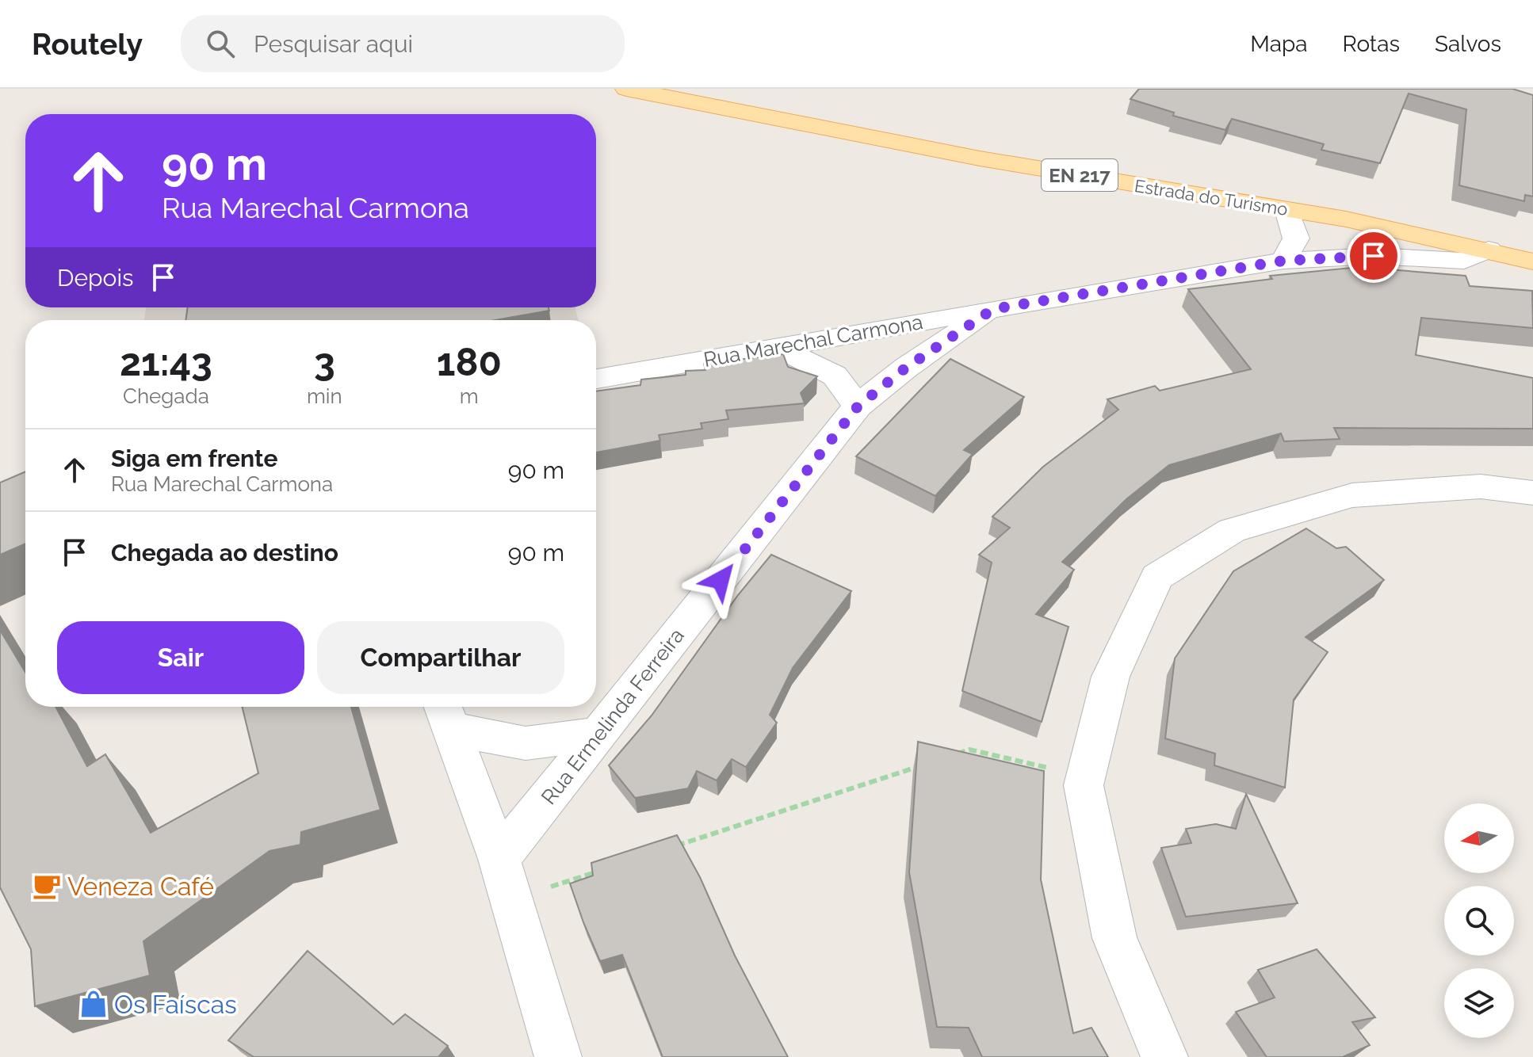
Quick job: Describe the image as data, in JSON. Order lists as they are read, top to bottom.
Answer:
{
  "streets": {
    "main road": ["EN 217", "Estrada do Turismo"],
    "street": ["Rua Marechal Carmona", "Rua Ermelinda Ferreira"]
  },
  "crossings": [
    ["Estrada do Turismo", "Rua Marechal Carmona"],
    ["Rua Marechal Carmona", "Rua Ermelinda Ferreira"]
  ],
  "places": {
    "cafe": ["Veneza Café"],
    "shop": ["Os Faíscas"]
  },
  "north": "left",
  "page": {
    "header": "Routely",
    "search": "Pesquisar aqui",
    "nav": ["Mapa", "Rotas", "Salvos"],
    "turn": ["90 m", "Rua Marechal Carmona"],
    "then": "Depois",
    "eta": [
      "21:43",
      "Chegada",
      "3",
      "min",
      "180",
      "m"
    ],
    "list": [
      {
        "name": "Siga em frente",
        "note": "Rua Marechal Carmona",
        "value": "90 m"
      },
      {
        "name": "Chegada ao destino",
        "value": "90 m"
      }
    ],
    "buttons": ["Sair", "Compartilhar"]
  }
}
